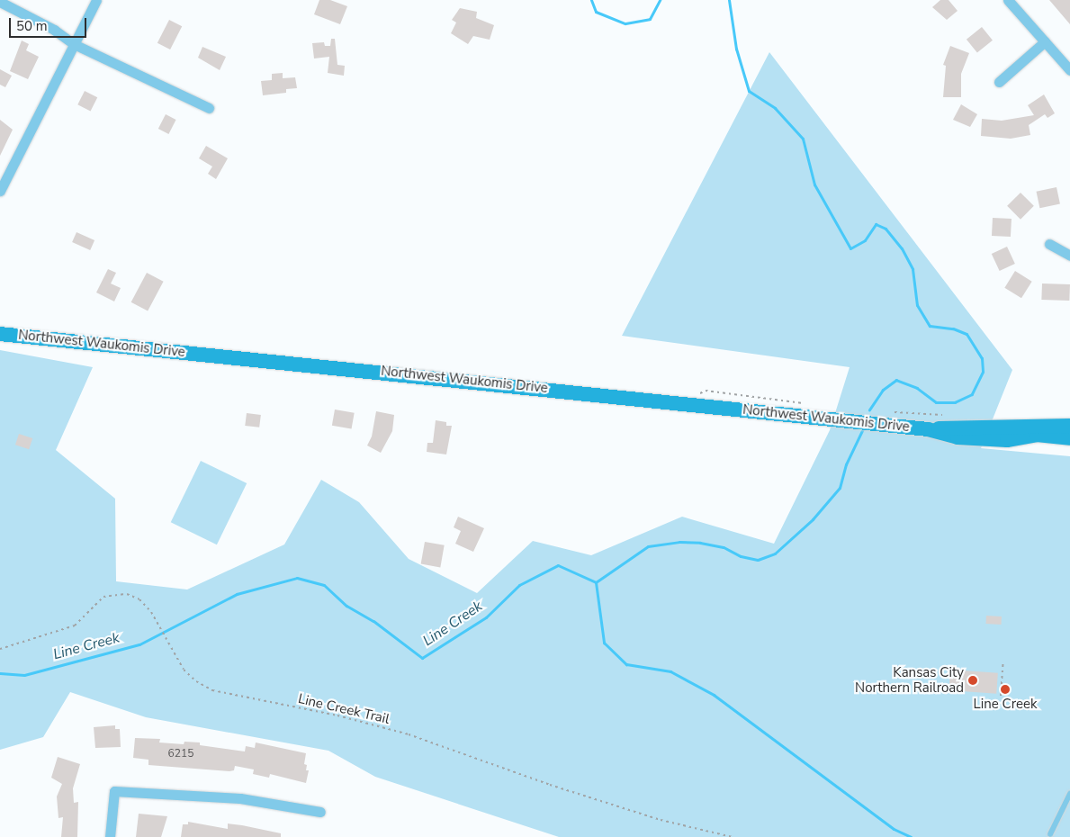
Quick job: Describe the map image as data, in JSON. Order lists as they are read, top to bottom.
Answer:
{
  "streets": {
    "main road": ["Northwest Waukomis Drive"],
    "path": ["Line Creek Trail"]
  },
  "water": ["Line Creek"],
  "places": ["Kansas City Northern Railroad", "Line Creek"],
  "house_numbers": ["6215"],
  "scale_bar": "50 m"
}
